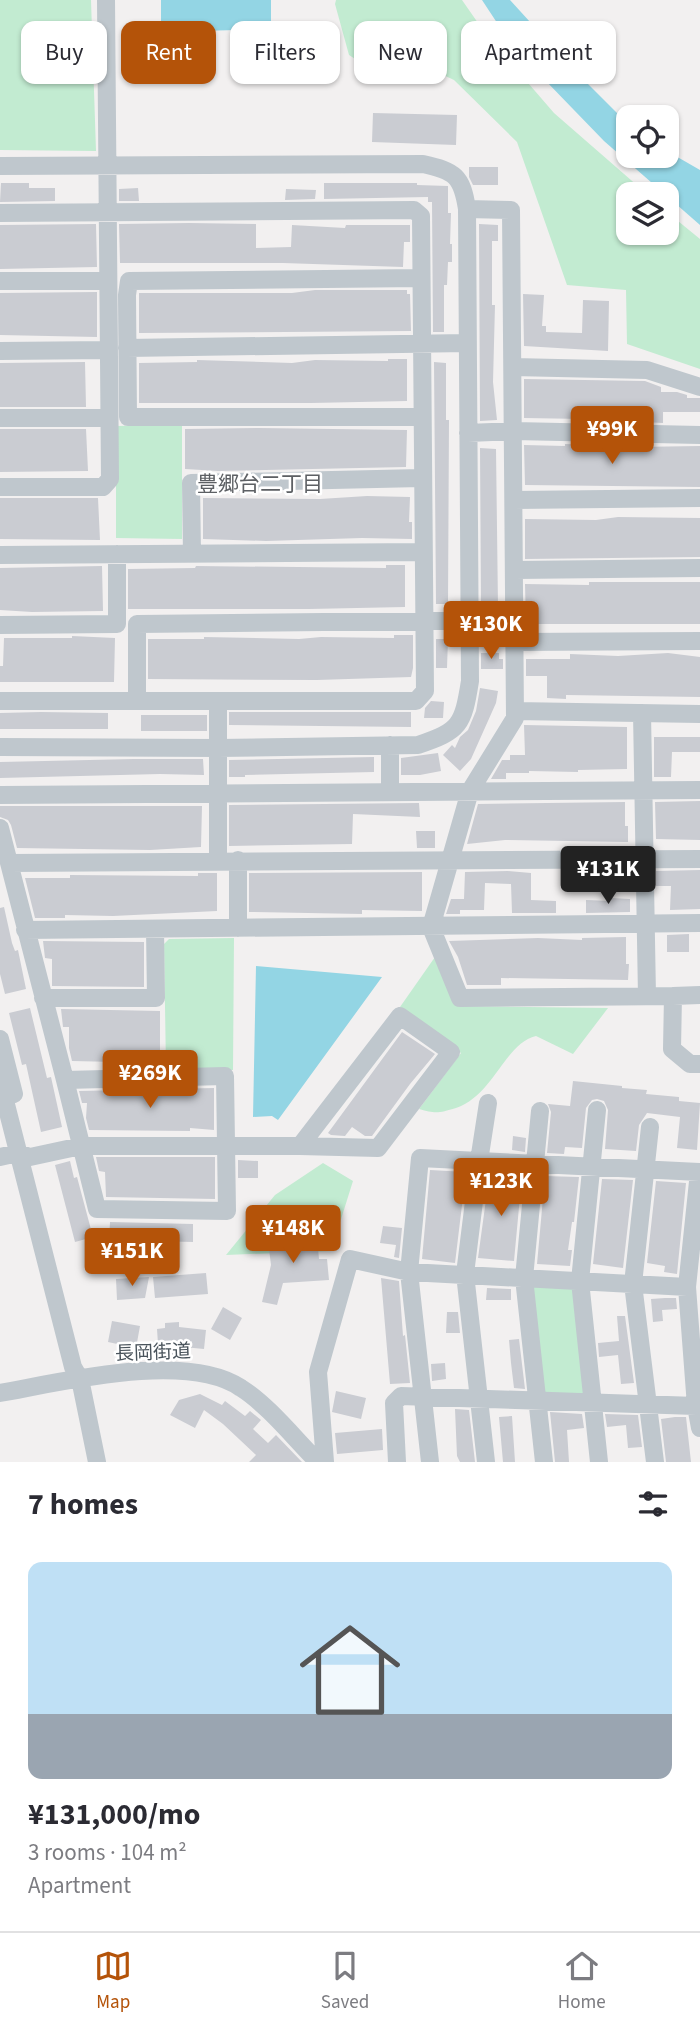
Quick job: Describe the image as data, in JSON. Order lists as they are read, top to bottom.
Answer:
{
  "streets": {
    "street": ["長岡街道"]
  },
  "districts": ["豊郷台二丁目"],
  "page": {
    "chip": [
      "Buy",
      "Rent",
      "Filters",
      "New",
      "Apartment"
    ],
    "price": [
      "¥99K",
      "¥130K",
      "¥131K",
      "¥269K",
      "¥123K",
      "¥148K",
      "¥151K"
    ],
    "heading": "7 homes",
    "list": [
      {
        "name": "¥131,000/mo",
        "note": "3 rooms · 104 m² · Apartment"
      }
    ],
    "tabs": ["Map", "Saved", "Home"]
  }
}
